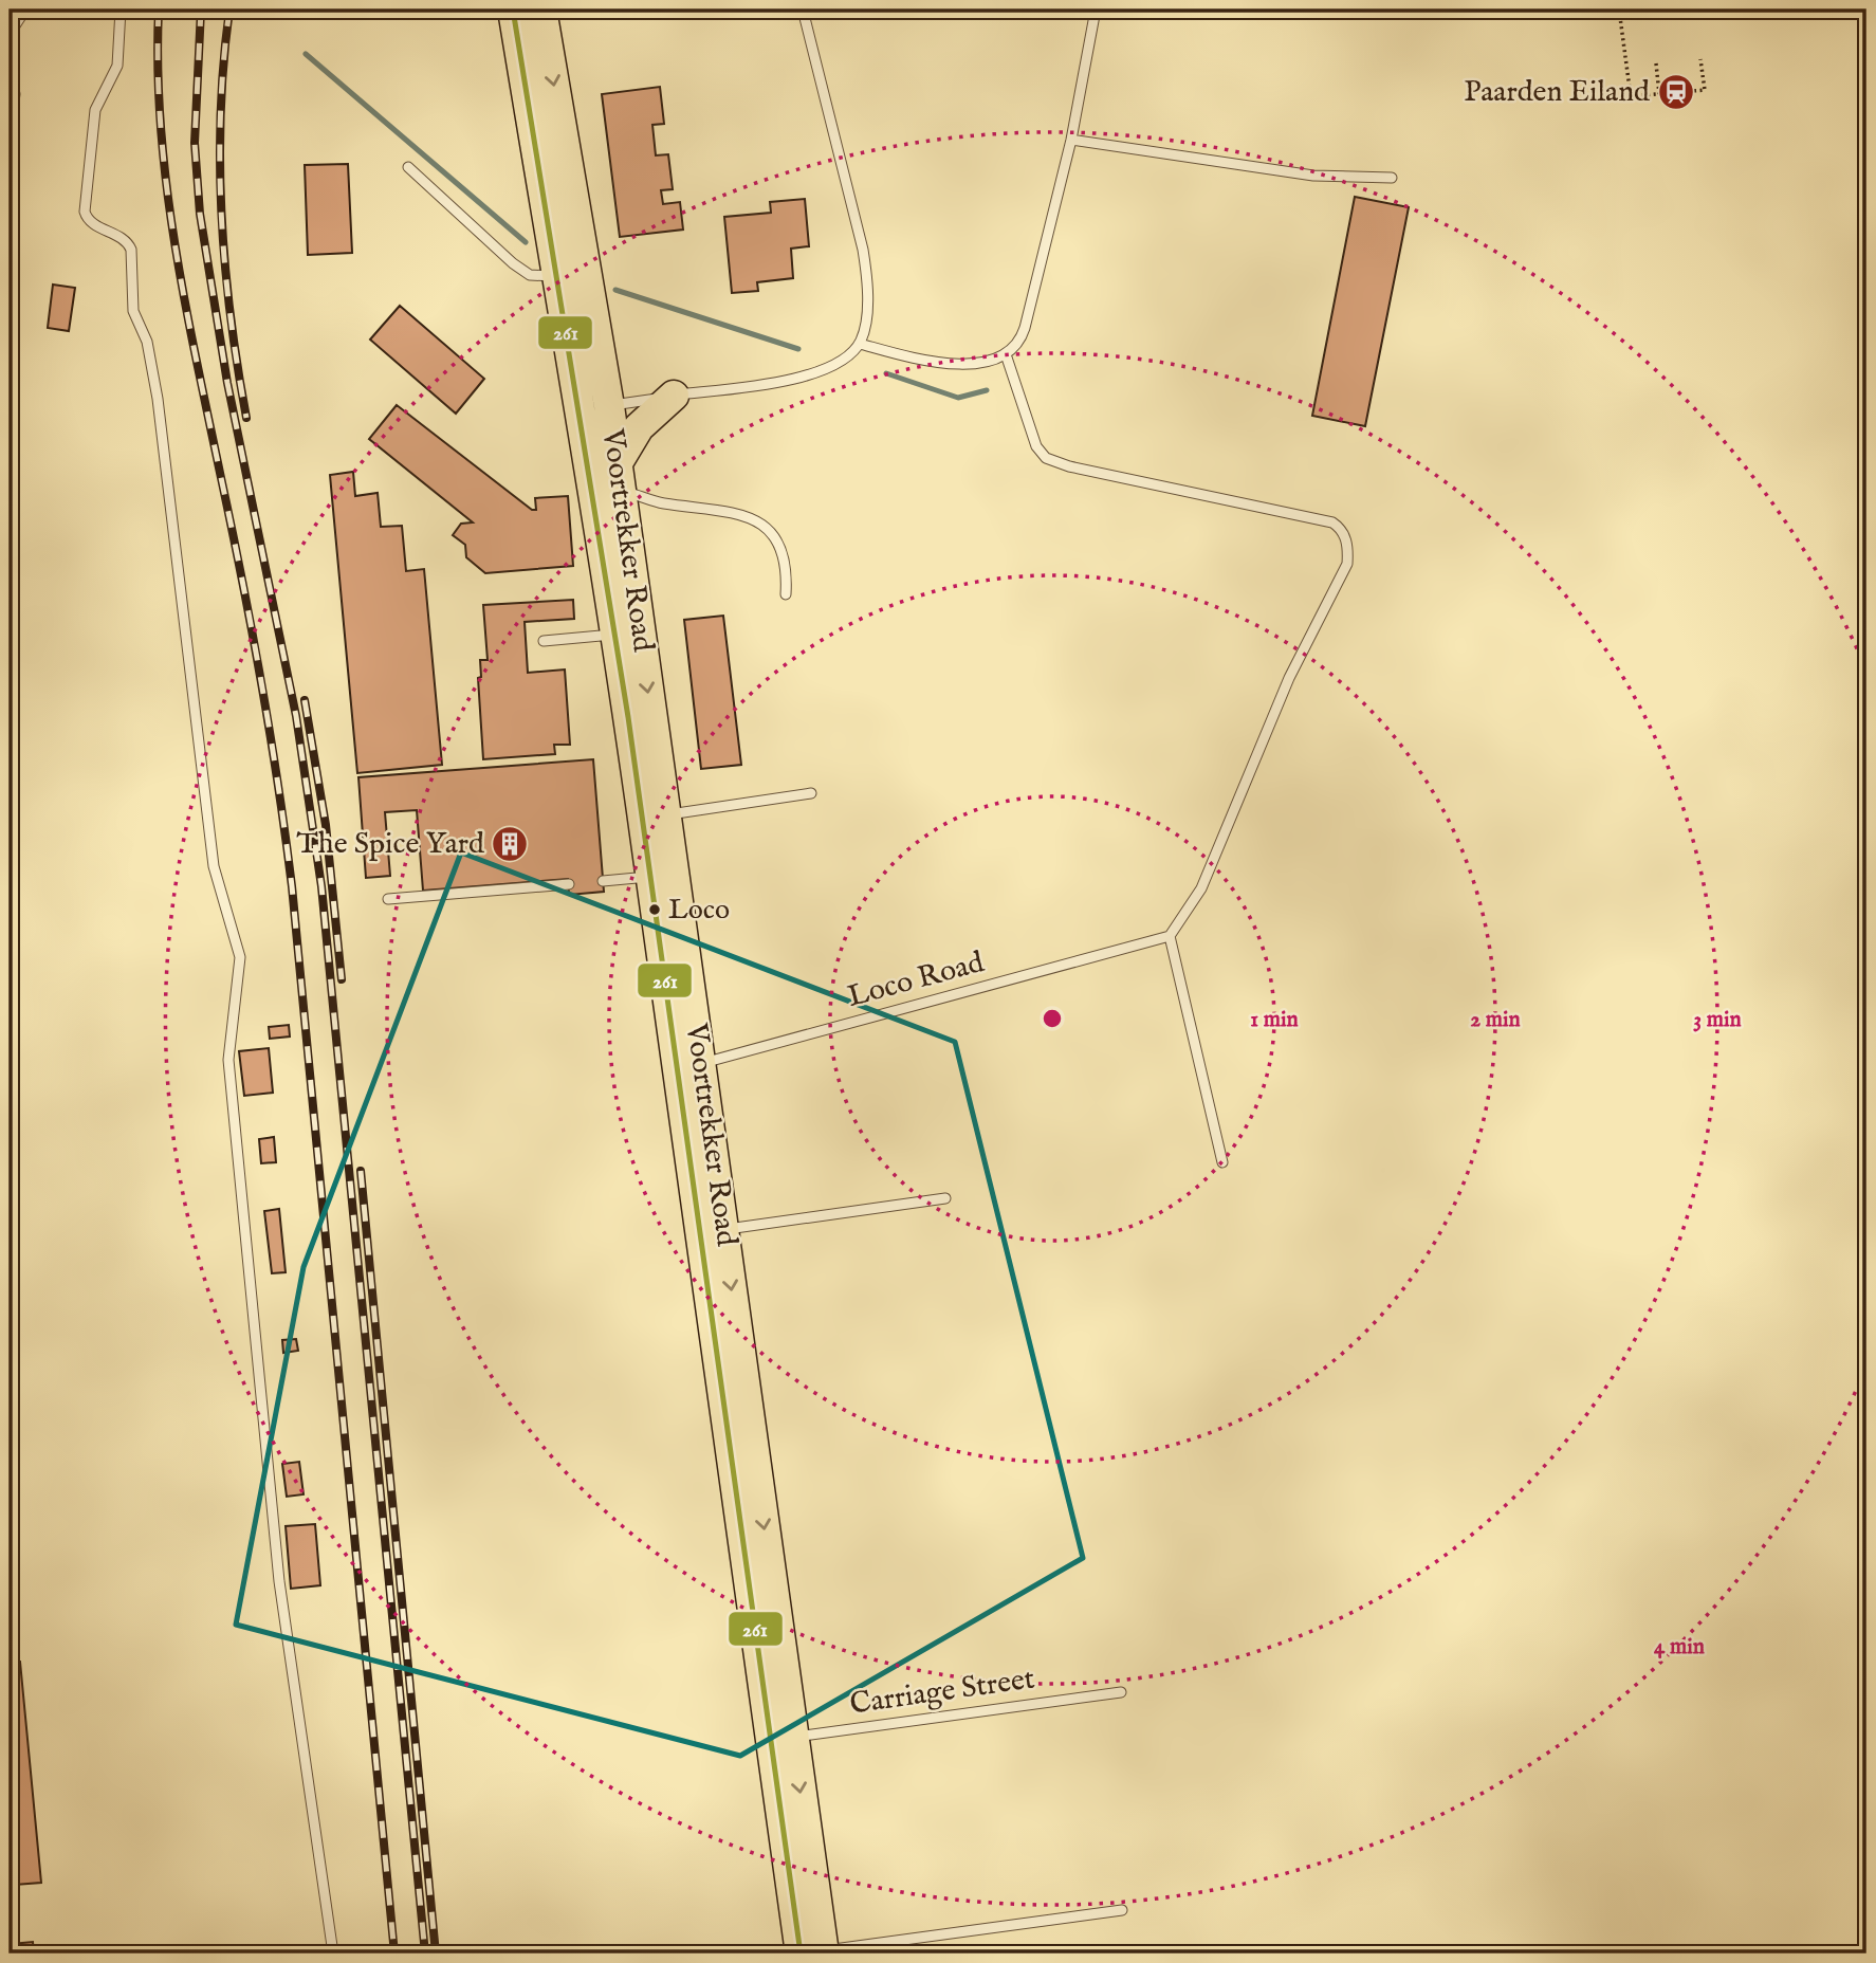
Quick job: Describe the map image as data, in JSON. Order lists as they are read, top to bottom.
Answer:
{
  "streets": {
    "main road": ["Voortrekker Road"],
    "lane": ["Loco Road", "Carriage Street"]
  },
  "crossings": [
    ["Voortrekker Road", "Loco Road"],
    ["Voortrekker Road", "Carriage Street"]
  ],
  "places": {
    "station": ["Paarden Eiland"],
    "building": ["The Spice Yard"],
    "other": ["Loco"]
  },
  "lines": ["transit line 261"],
  "rings": [
    "1 min",
    "2 min",
    "3 min",
    "4 min"
  ]
}
